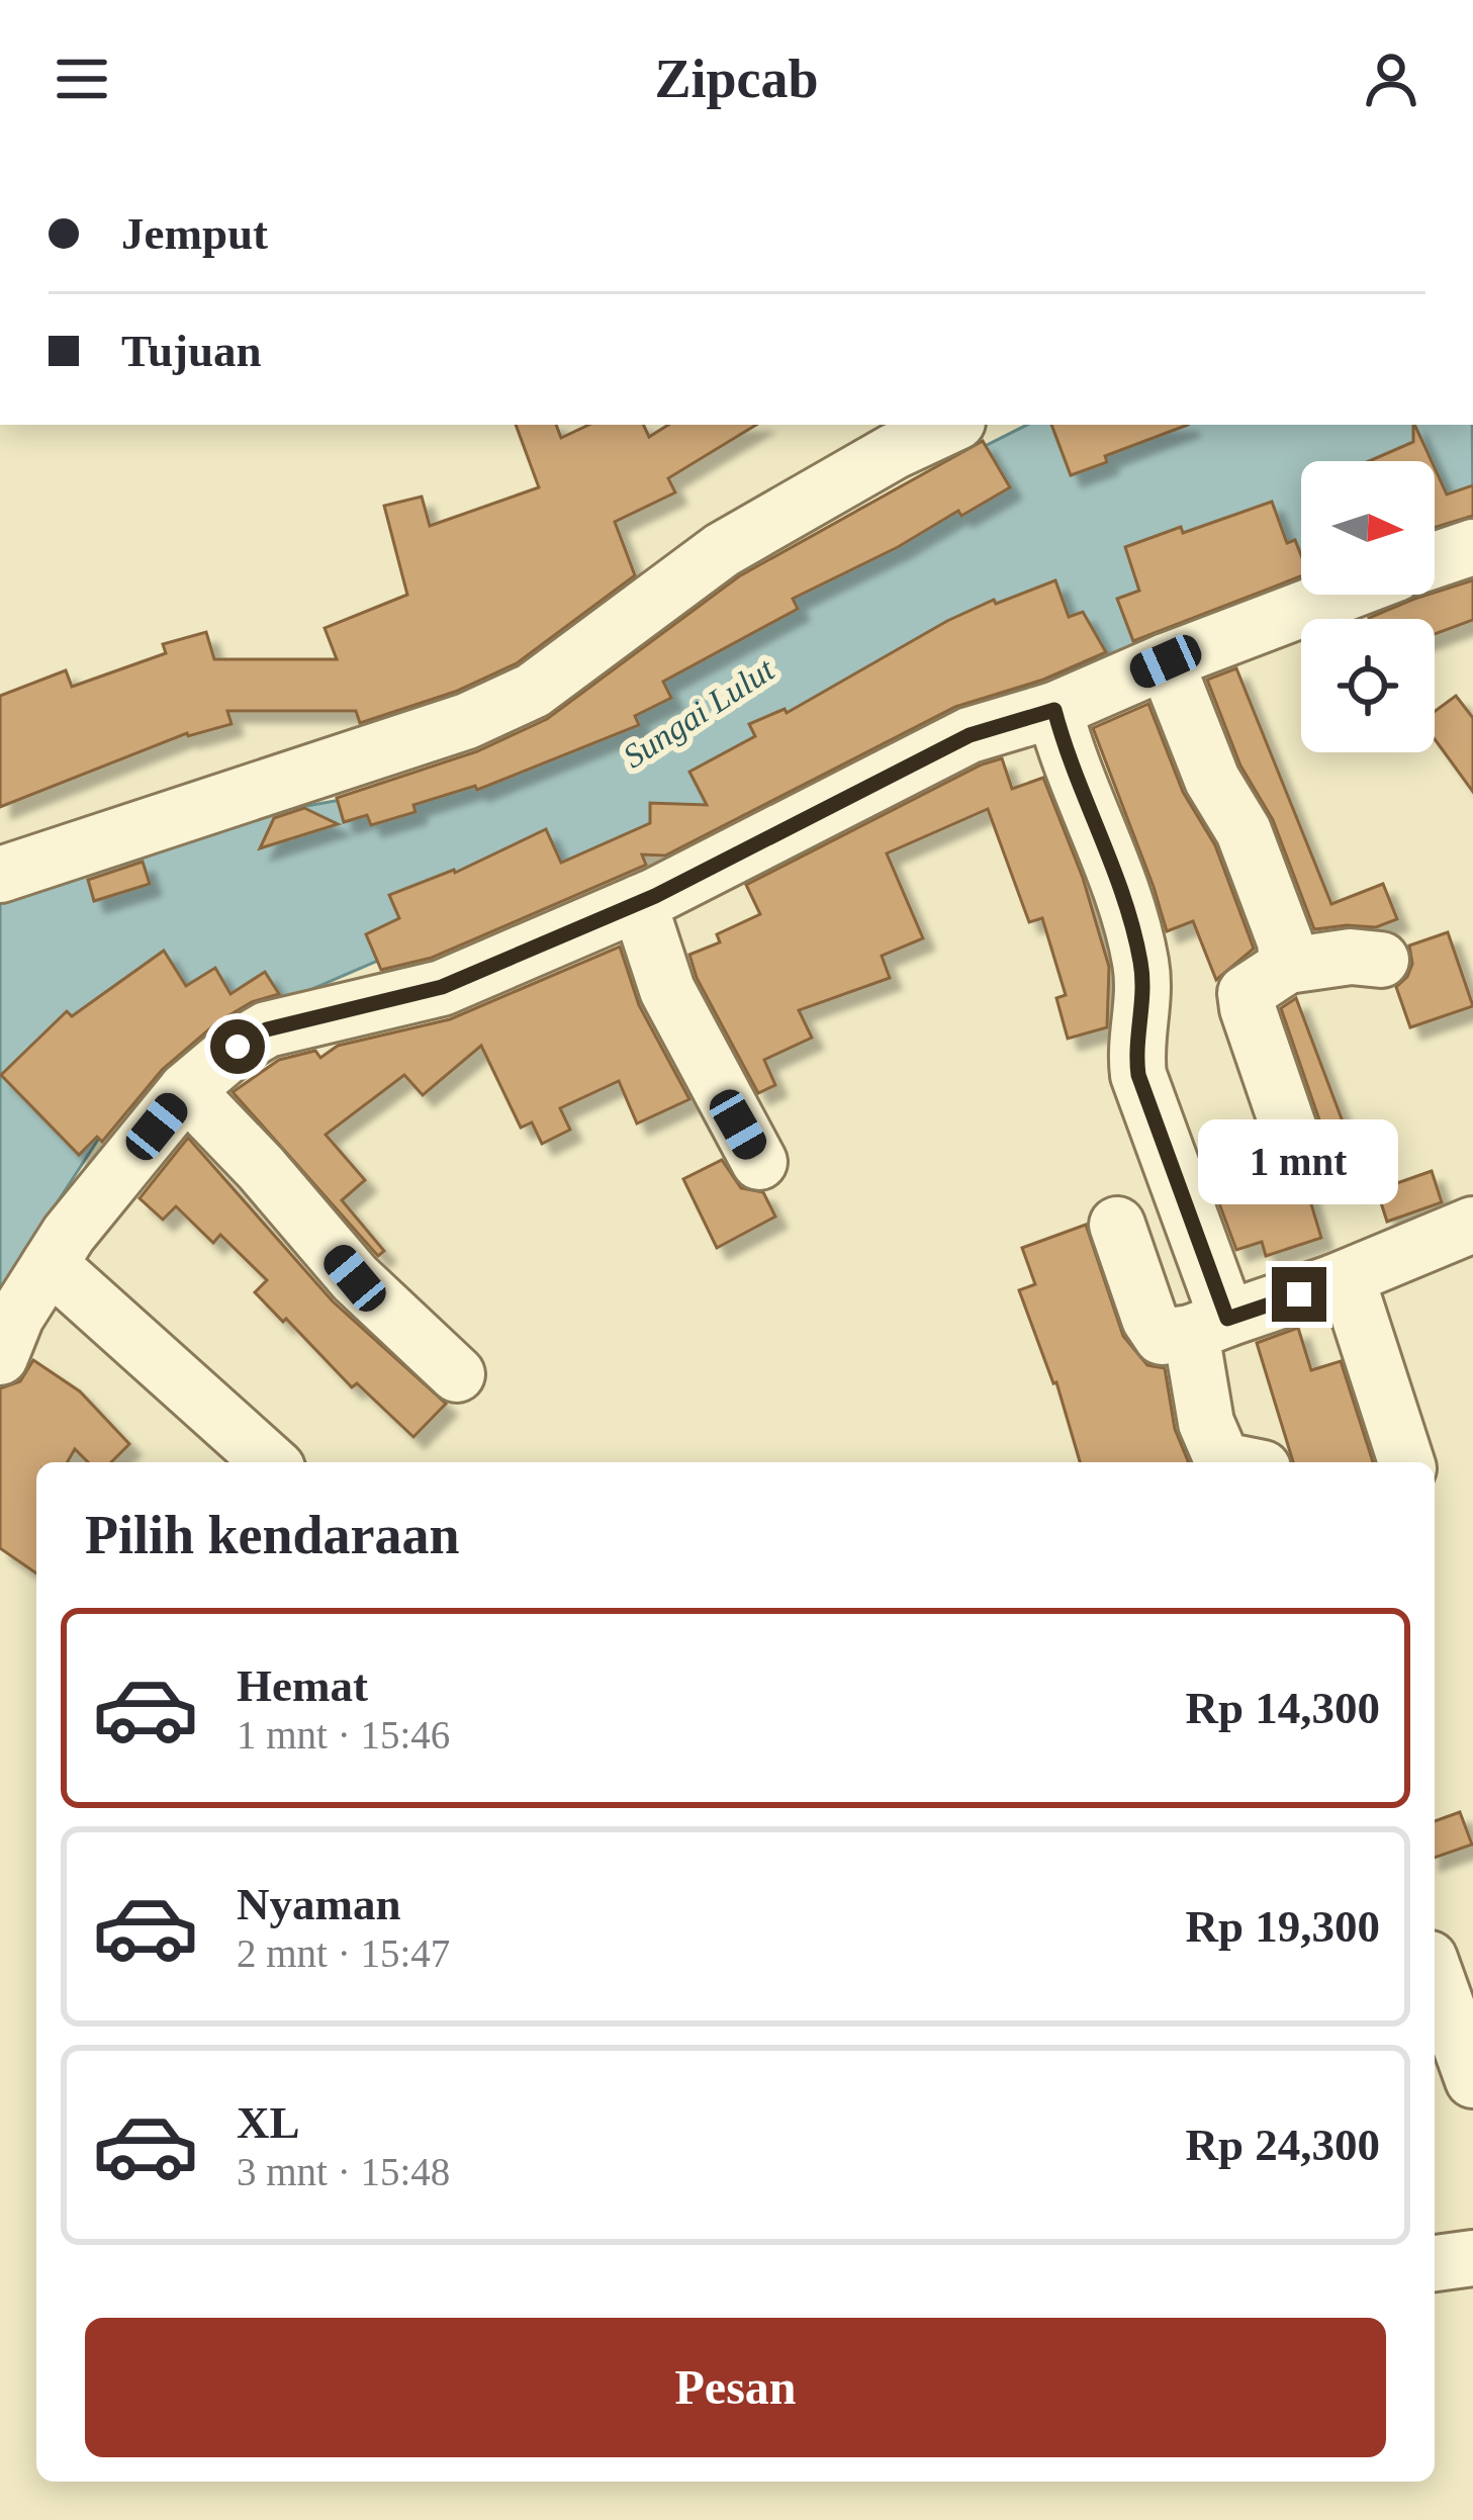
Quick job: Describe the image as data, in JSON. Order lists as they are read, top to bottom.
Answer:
{
  "water": ["Sungai Lulut"],
  "north": "right",
  "page": {
    "header": "Zipcab",
    "banner": ["Jemput", "Tujuan"],
    "bubble": "1 mnt",
    "heading": "Pilih kendaraan",
    "list": [
      {
        "name": "Hemat",
        "note": "1 mnt · 15:46",
        "value": "Rp 14,300"
      },
      {
        "name": "Nyaman",
        "note": "2 mnt · 15:47",
        "value": "Rp 19,300"
      },
      {
        "name": "XL",
        "note": "3 mnt · 15:48",
        "value": "Rp 24,300"
      }
    ],
    "buttons": "Pesan"
  }
}
